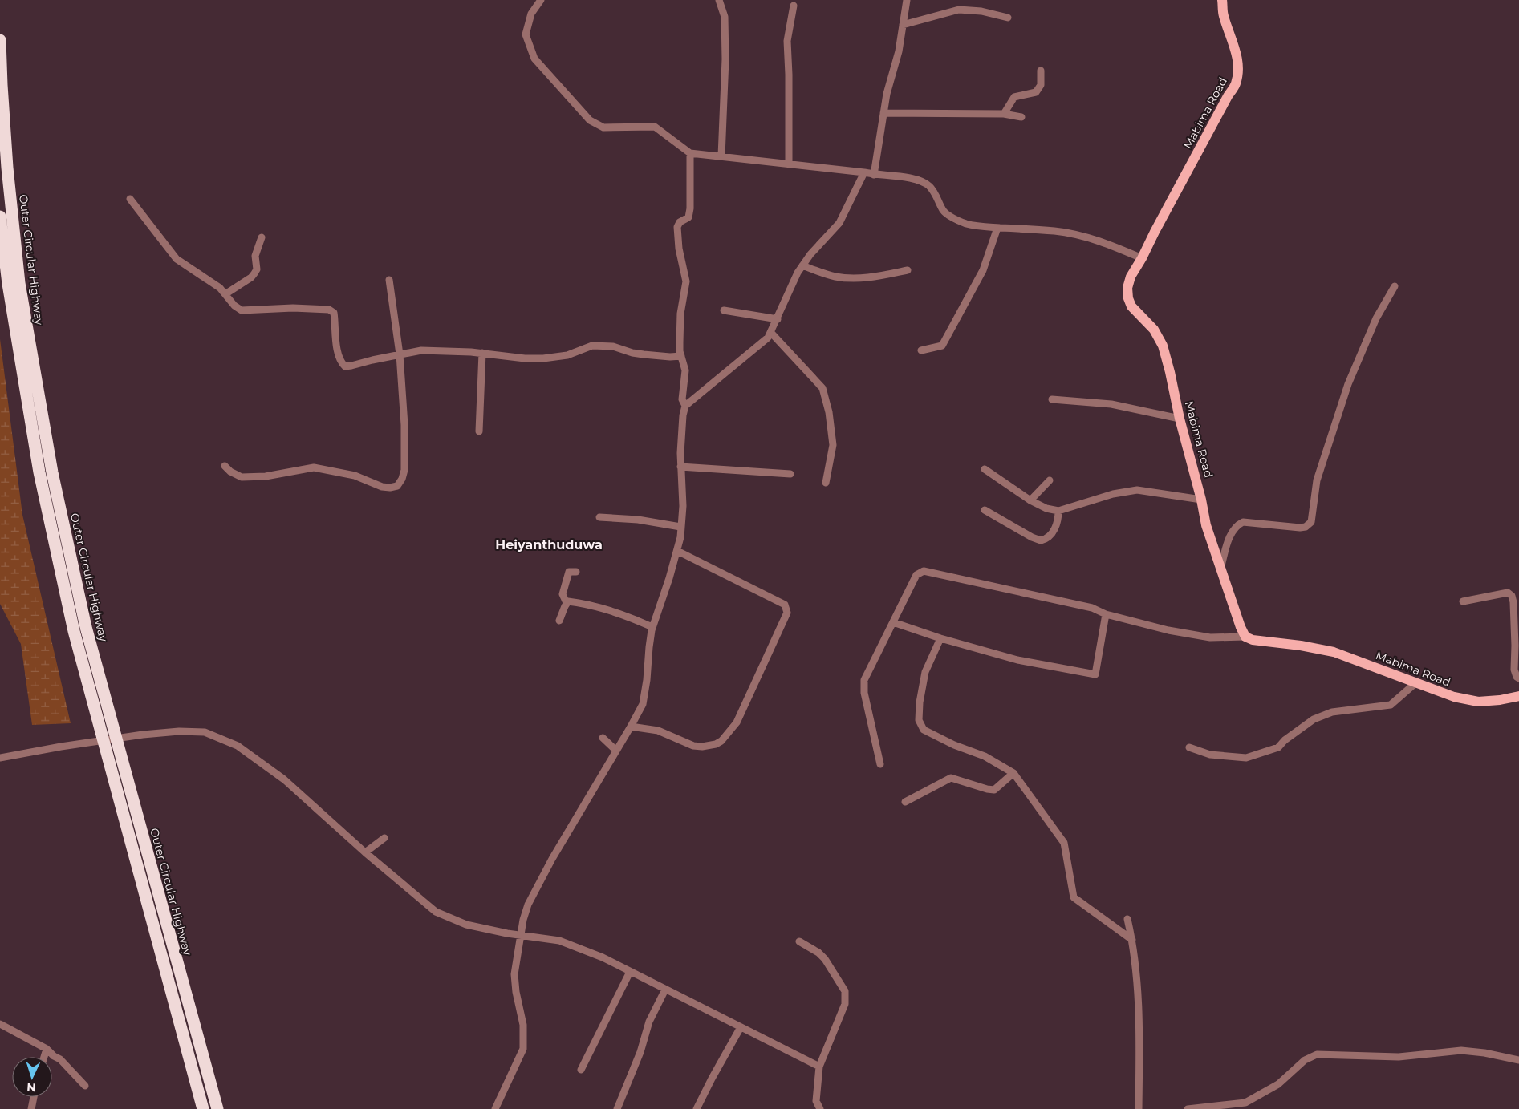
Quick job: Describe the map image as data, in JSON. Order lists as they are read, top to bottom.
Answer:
{
  "streets": {
    "highway": ["Outer Circular Highway"],
    "main road": ["Mabima Road"]
  },
  "districts": ["Heiyanthuduwa"],
  "north": "bottom"
}
